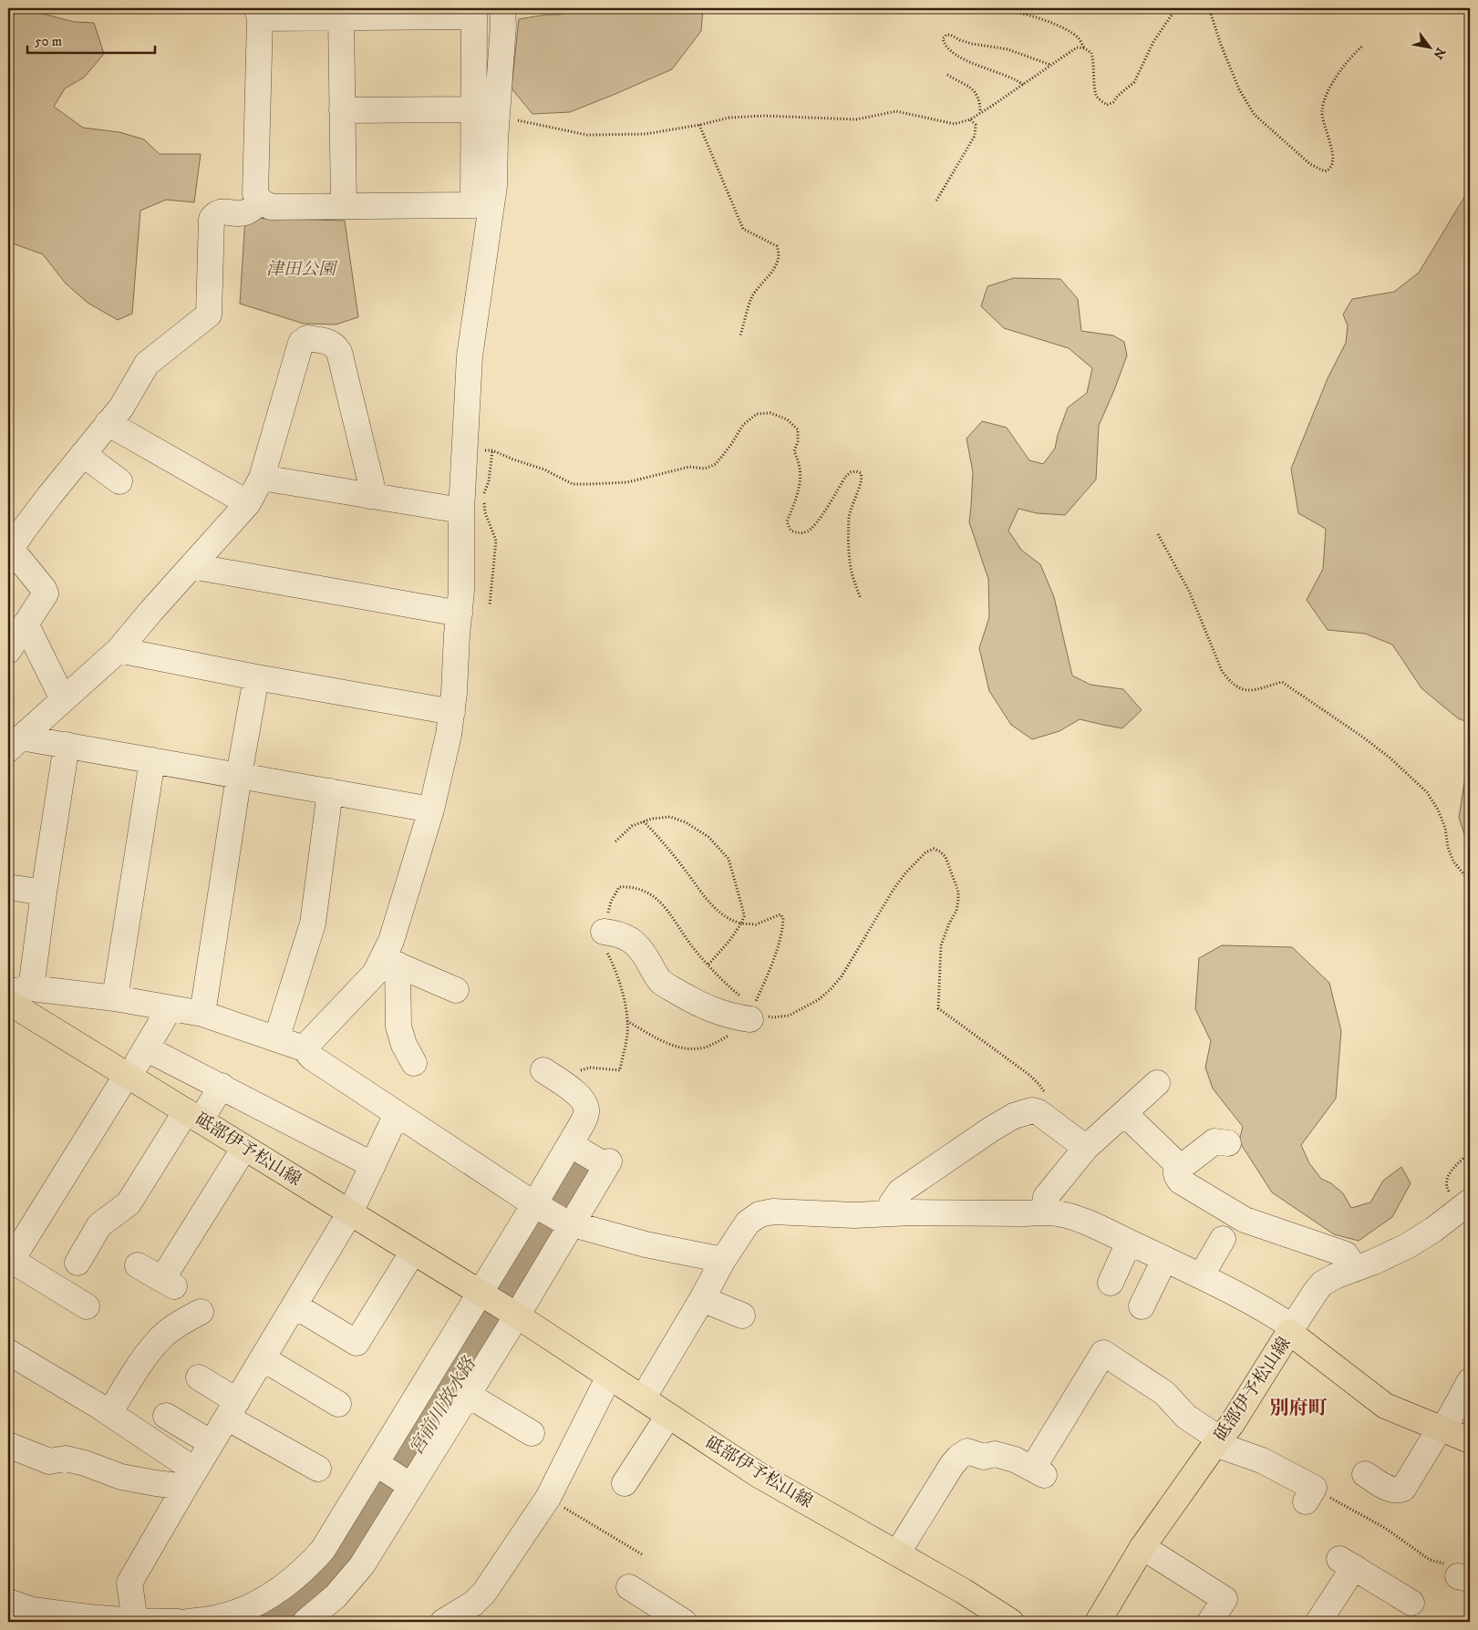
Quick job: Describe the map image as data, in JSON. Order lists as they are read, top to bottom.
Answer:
{
  "streets": {
    "main road": ["砥部伊予松山線"]
  },
  "districts": ["別府町"],
  "water": ["宮前川放水路"],
  "parks": ["津田公園"],
  "scale_bar": "50 m",
  "north": "bottom right"
}
